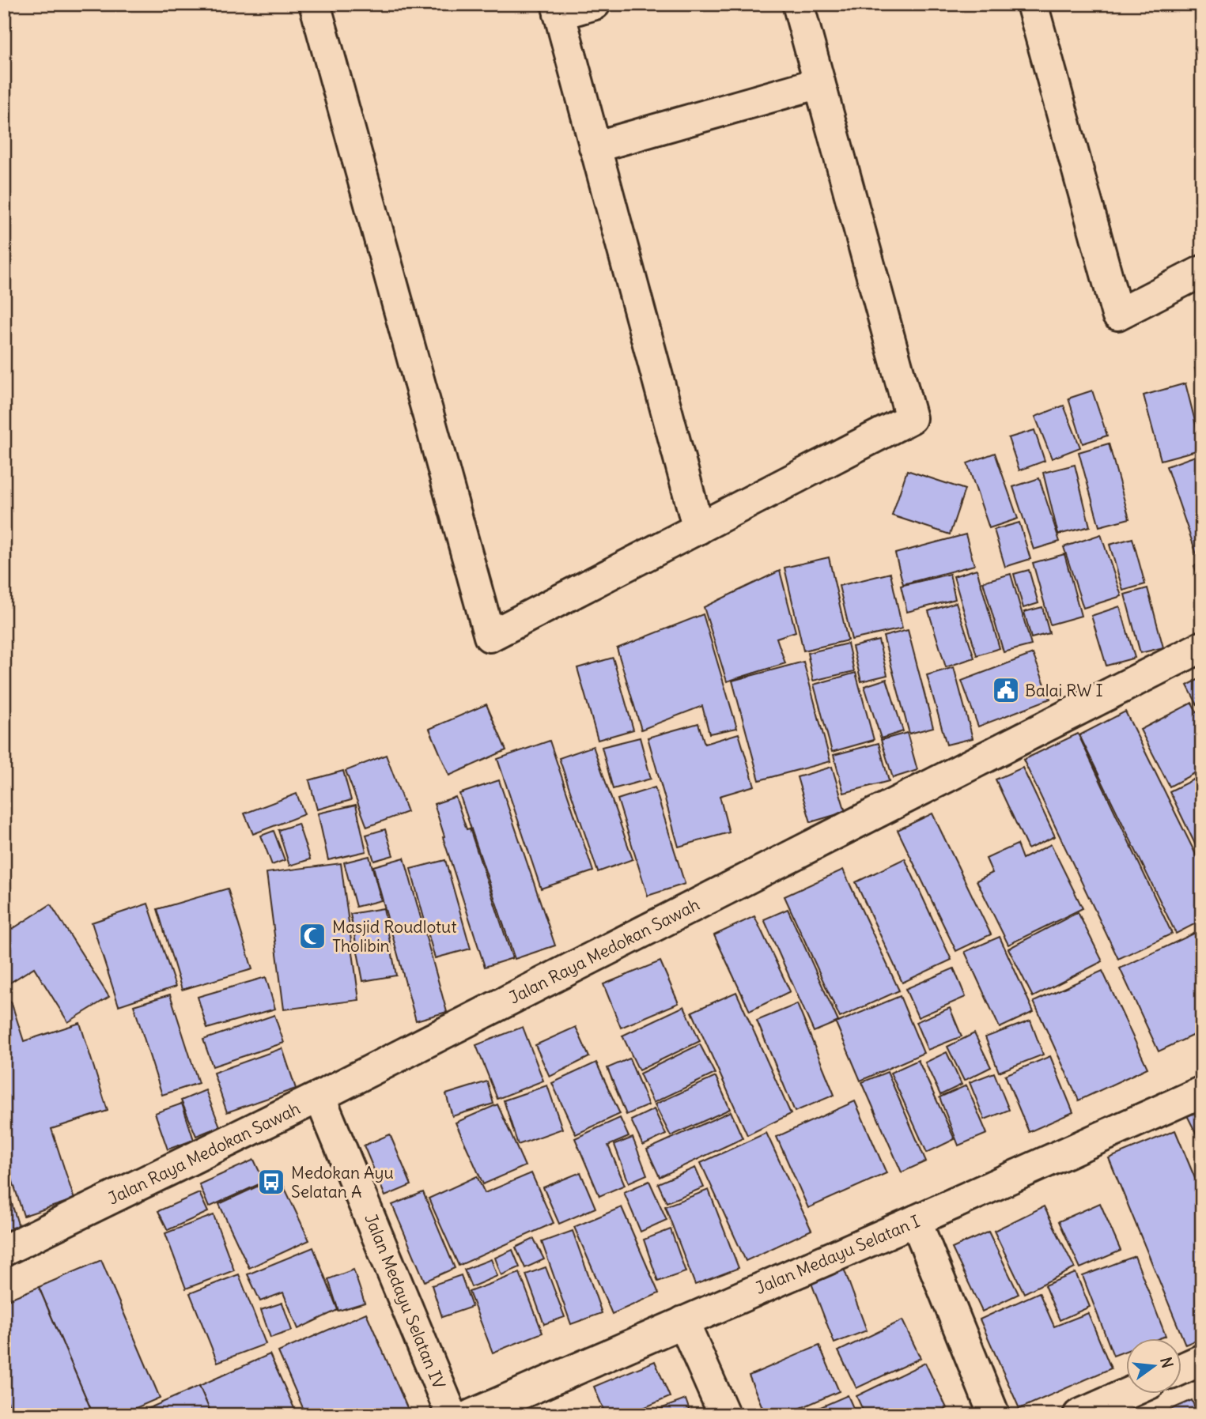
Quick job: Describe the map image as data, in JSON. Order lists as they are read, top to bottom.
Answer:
{
  "streets": {
    "street": ["Jalan Raya Medokan Sawah", "Jalan Medayu Selatan I", "Jalan Medayu Selatan IV"]
  },
  "crossings": [
    ["Jalan Raya Medokan Sawah", "Jalan Medayu Selatan IV"]
  ],
  "places": {
    "public building": ["Balai RW I"],
    "mosque": ["Masjid Roudlotut Tholibin"],
    "bus stop": ["Medokan Ayu Selatan A"]
  },
  "north": "right"
}
